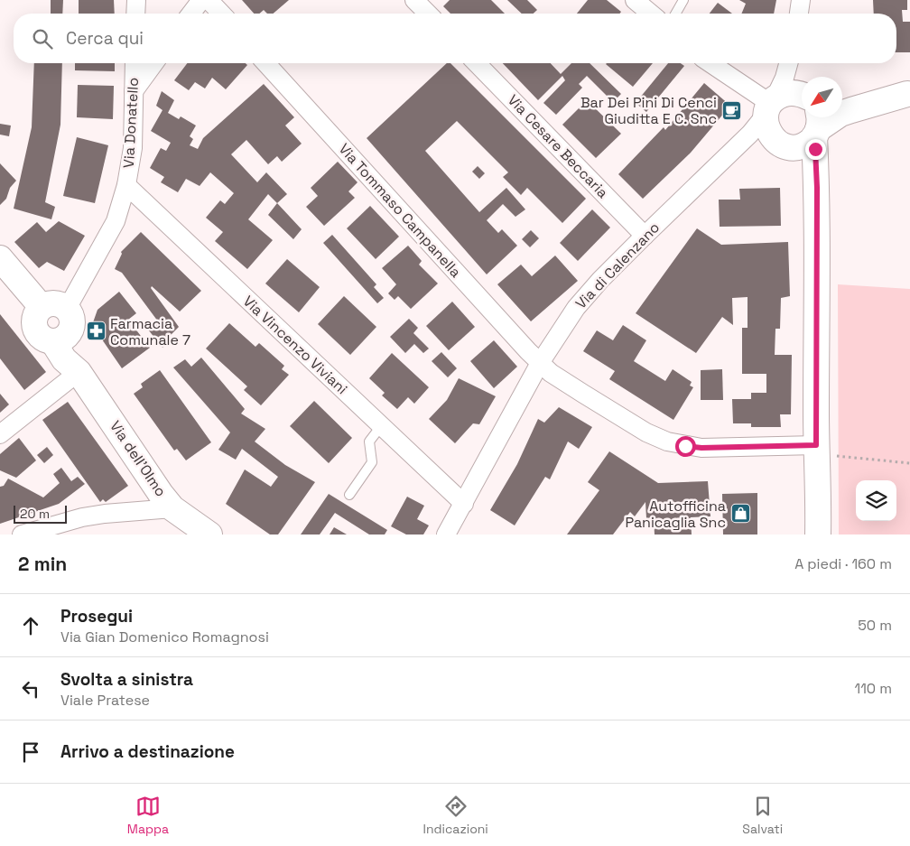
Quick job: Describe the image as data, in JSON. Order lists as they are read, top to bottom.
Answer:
{
  "streets": {
    "street": [
      "Via Donatello",
      "Via Cesare Beccaria",
      "Via Tommaso Campanella",
      "Via di Calenzano",
      "Via Vincenzo Viviani",
      "Via dell'Olmo"
    ]
  },
  "crossings": [
    ["Via Donatello", "Via Vincenzo Viviani"],
    ["Via Donatello", "Via dell'Olmo"],
    ["Via Cesare Beccaria", "Via di Calenzano"],
    ["Via Tommaso Campanella", "Via di Calenzano"],
    ["Via di Calenzano", "Via Vincenzo Viviani"]
  ],
  "places": {
    "cafe": ["Bar Dei Pini Di Cenci Giuditta E C. Snc"],
    "pharmacy": ["Farmacia Comunale 7"],
    "shop": ["Autofficina Panicaglia Snc"]
  },
  "scale_bar": "20 m",
  "north": "bottom left",
  "page": {
    "search": "Cerca qui",
    "scale": "20 m",
    "heading": ["2 min", "A piedi · 160 m"],
    "list": [
      ["Prosegui", "Via Gian Domenico Romagnosi", "50 m"],
      ["Svolta a sinistra", "Viale Pratese", "110 m"],
      "Arrivo a destinazione"
    ],
    "nav": ["Mappa", "Indicazioni", "Salvati"]
  }
}
